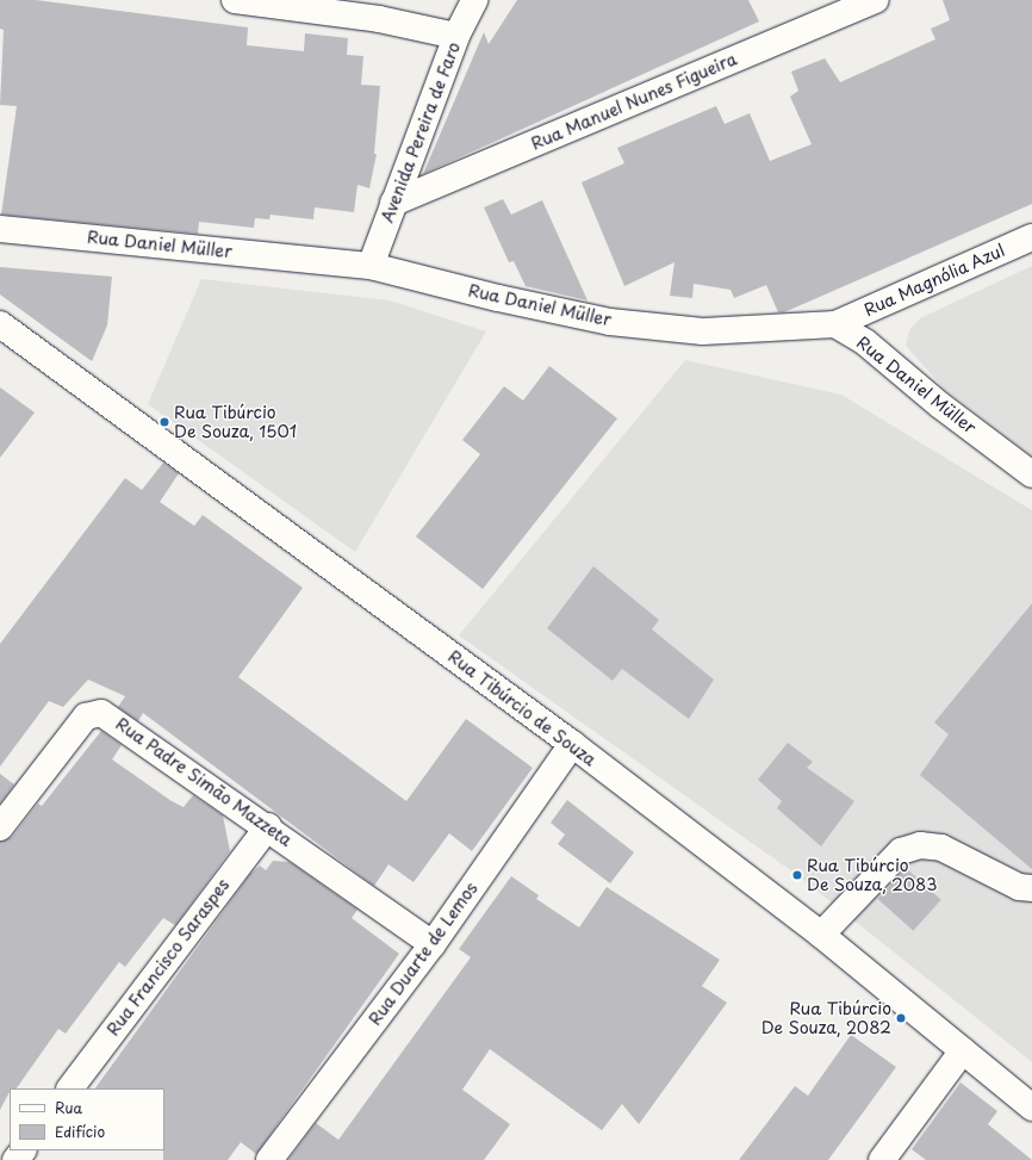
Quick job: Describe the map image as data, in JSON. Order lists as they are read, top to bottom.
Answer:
{
  "streets": {
    "street": [
      "Rua Manuel Nunes Figueira",
      "Avenida Pereira de Faro",
      "Rua Daniel Müller",
      "Rua Magnólia Azul",
      "Rua Tibúrcio de Souza",
      "Rua Padre Simão Mazzeta",
      "Rua Duarte de Lemos",
      "Rua Francisco Saraspes"
    ]
  },
  "crossings": [
    ["Rua Manuel Nunes Figueira", "Avenida Pereira de Faro"],
    ["Avenida Pereira de Faro", "Rua Daniel Müller"],
    ["Rua Daniel Müller", "Rua Magnólia Azul"],
    ["Rua Tibúrcio de Souza", "Rua Duarte de Lemos"],
    ["Rua Padre Simão Mazzeta", "Rua Duarte de Lemos"],
    ["Rua Padre Simão Mazzeta", "Rua Francisco Saraspes"]
  ],
  "places": ["Rua Tibúrcio De Souza, 1501", "Rua Tibúrcio De Souza, 2083", "Rua Tibúrcio De Souza, 2082"],
  "legend": ["Rua", "Edifício"]
}
